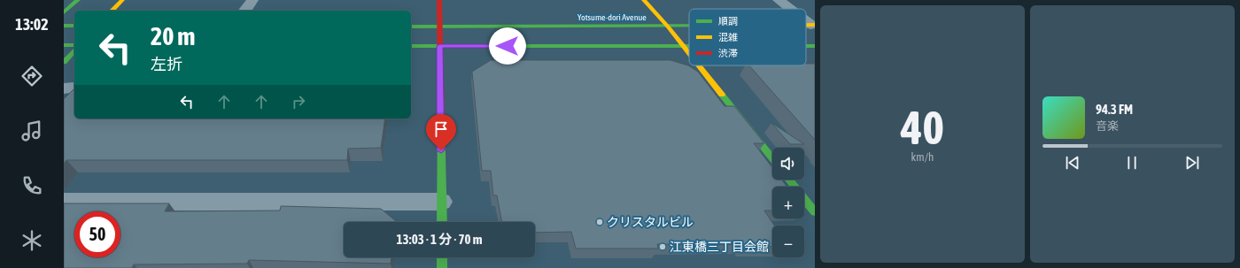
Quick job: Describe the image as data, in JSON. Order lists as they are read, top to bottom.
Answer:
{
  "streets": {
    "main road": ["Yotsume-dori Avenue"]
  },
  "places": ["クリスタルビル", "江東橋三丁目会館"],
  "legend": ["順調", "混雑", "渋滞"],
  "page": {
    "tabs": "13:02",
    "tile": ["40", "km/h"],
    "turn": ["20 m", "左折"],
    "song": ["94.3 FM", "音楽"],
    "map_buttons": ["+", "−"],
    "limit": "50",
    "trip": "13:03 · 1 分 · 70 m"
  }
}
